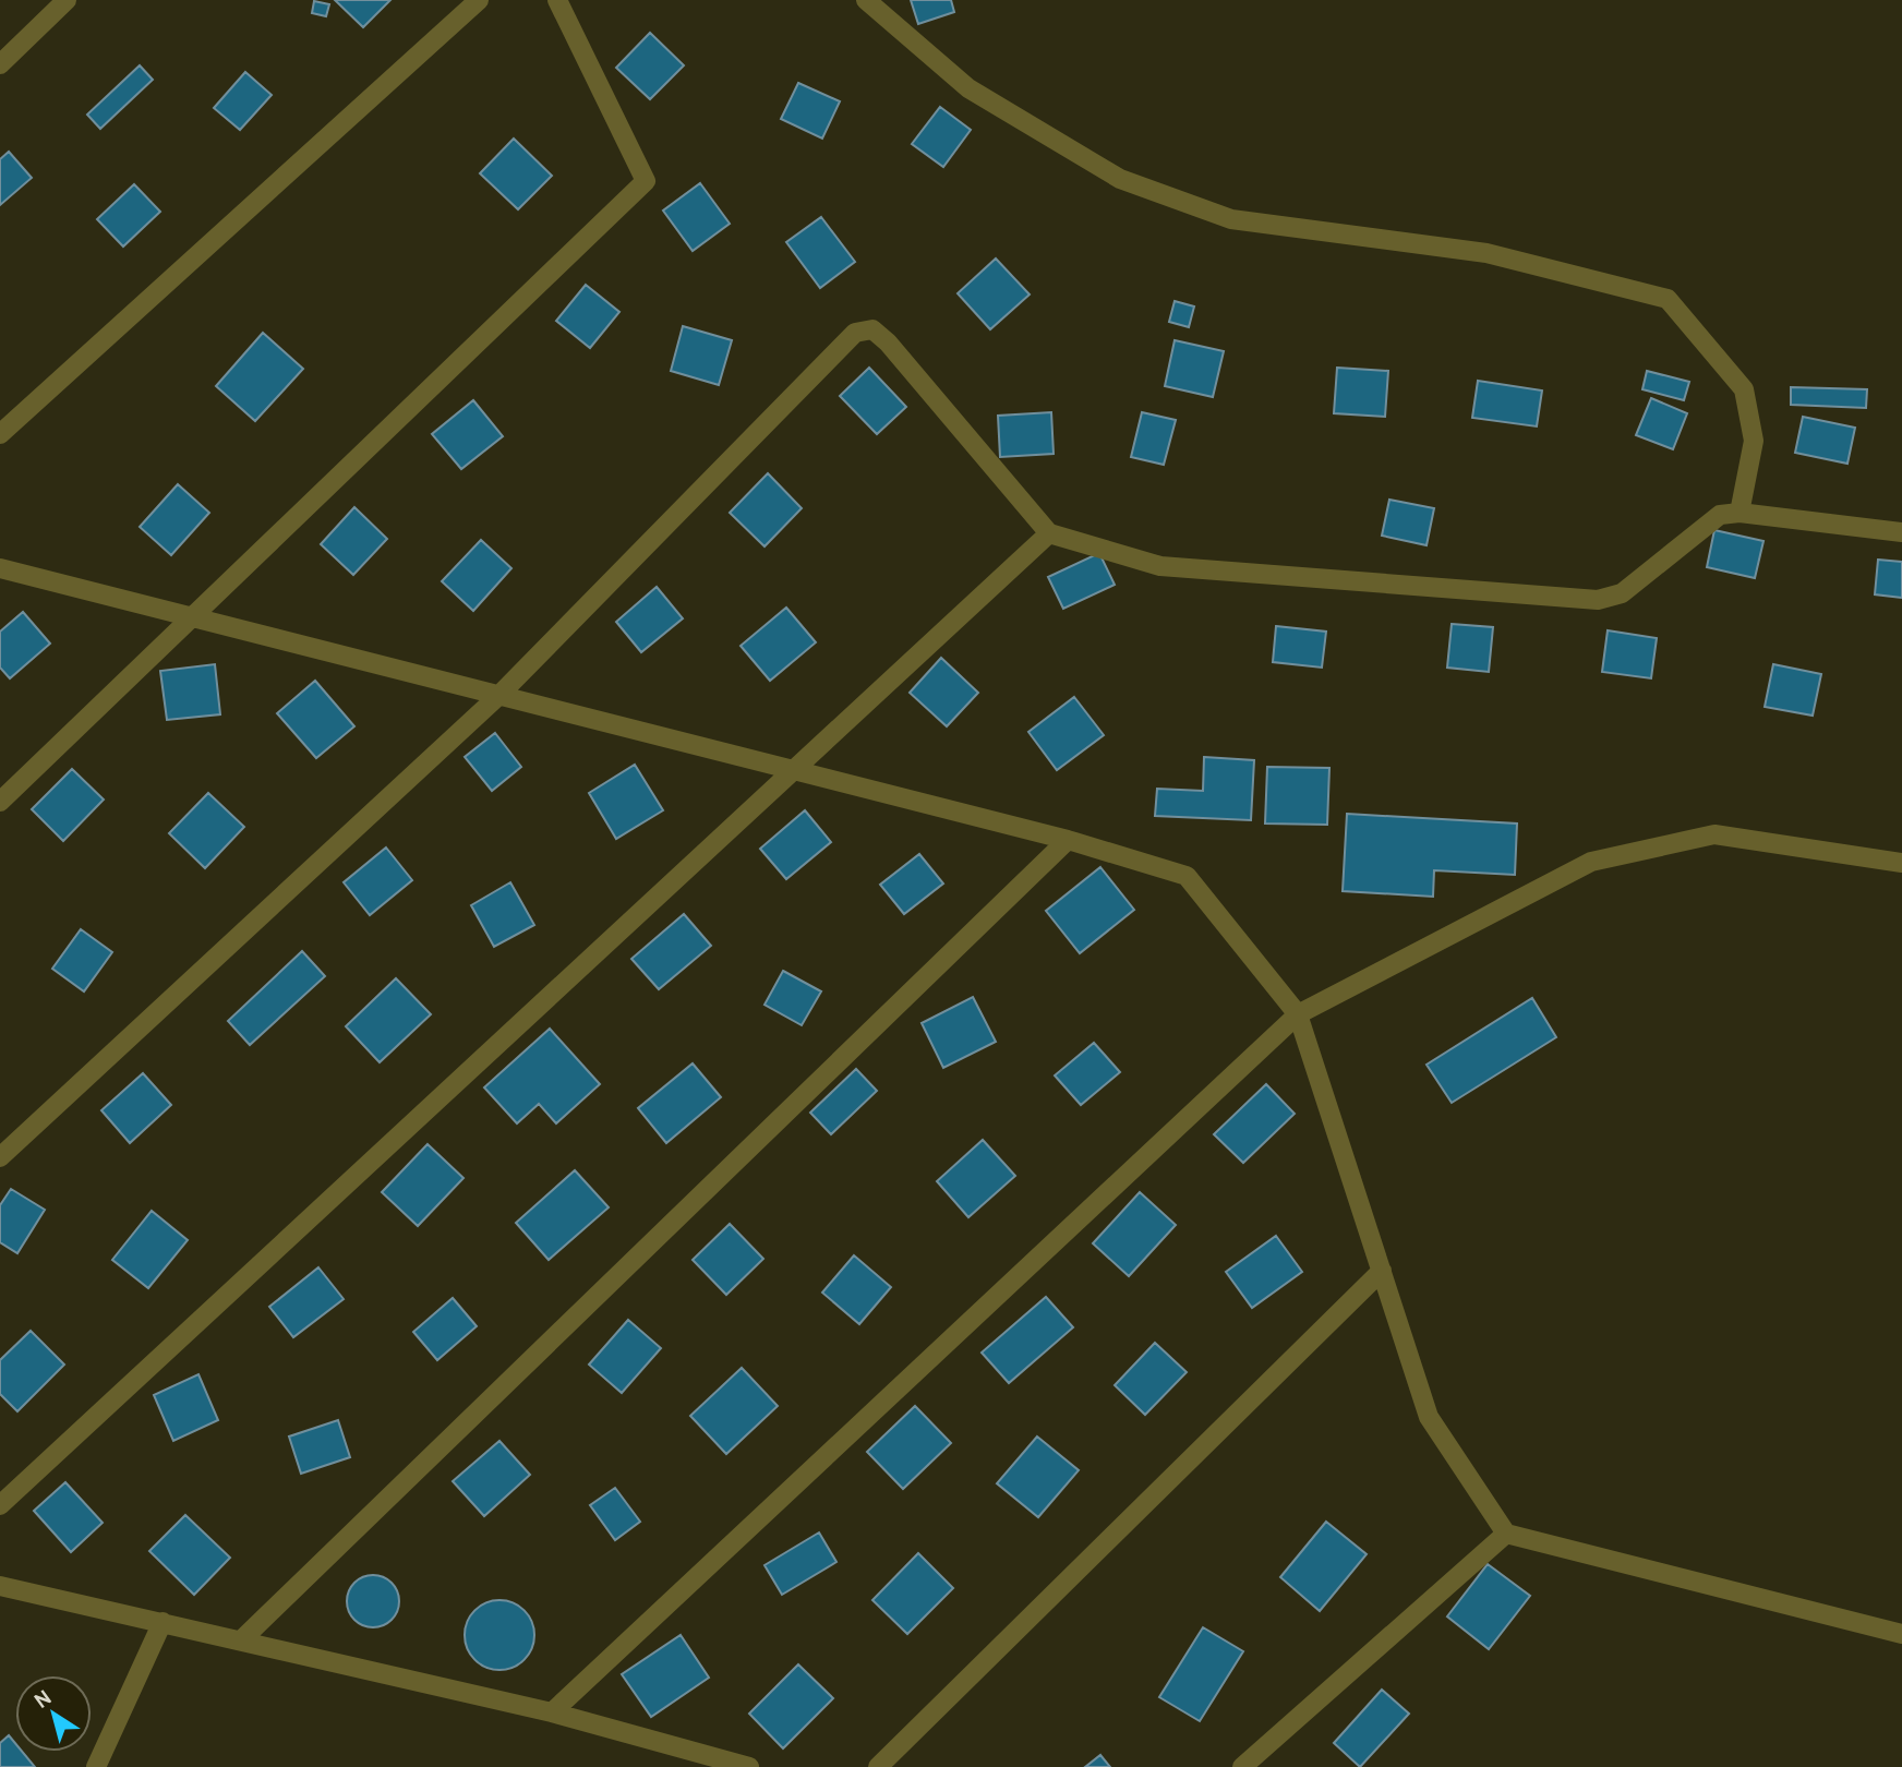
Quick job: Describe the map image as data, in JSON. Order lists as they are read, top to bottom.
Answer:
{
  "north": "top left"
}
